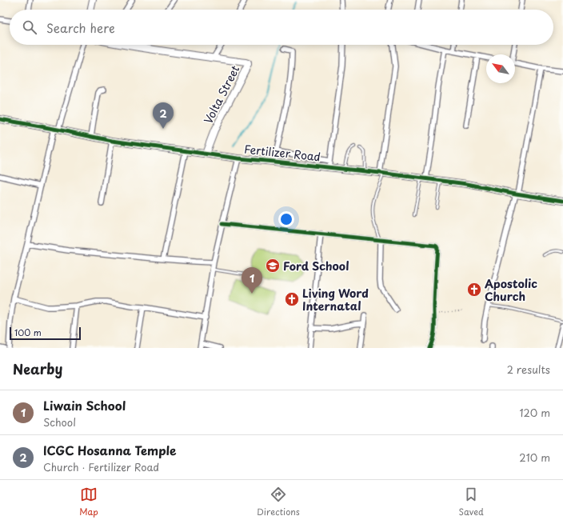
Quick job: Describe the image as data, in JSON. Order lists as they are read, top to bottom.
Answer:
{
  "streets": {
    "street": ["Volta Street", "Fertilizer Road"]
  },
  "crossings": [
    ["Volta Street", "Fertilizer Road"]
  ],
  "places": {
    "school or university": ["Ford School"],
    "church": ["Apostolic Church", "Living Word Internatal"]
  },
  "scale_bar": "100 m",
  "north": "top left",
  "page": {
    "search": "Search here",
    "pins": ["2", "1"],
    "scale": "100 m",
    "heading": ["Nearby", "2 results"],
    "list": [
      {
        "mark": "1",
        "name": "Liwain School",
        "note": "School",
        "value": "120 m"
      },
      {
        "mark": "2",
        "name": "ICGC Hosanna Temple",
        "note": "Church · Fertilizer Road",
        "value": "210 m"
      }
    ],
    "nav": ["Map", "Directions", "Saved"]
  }
}
